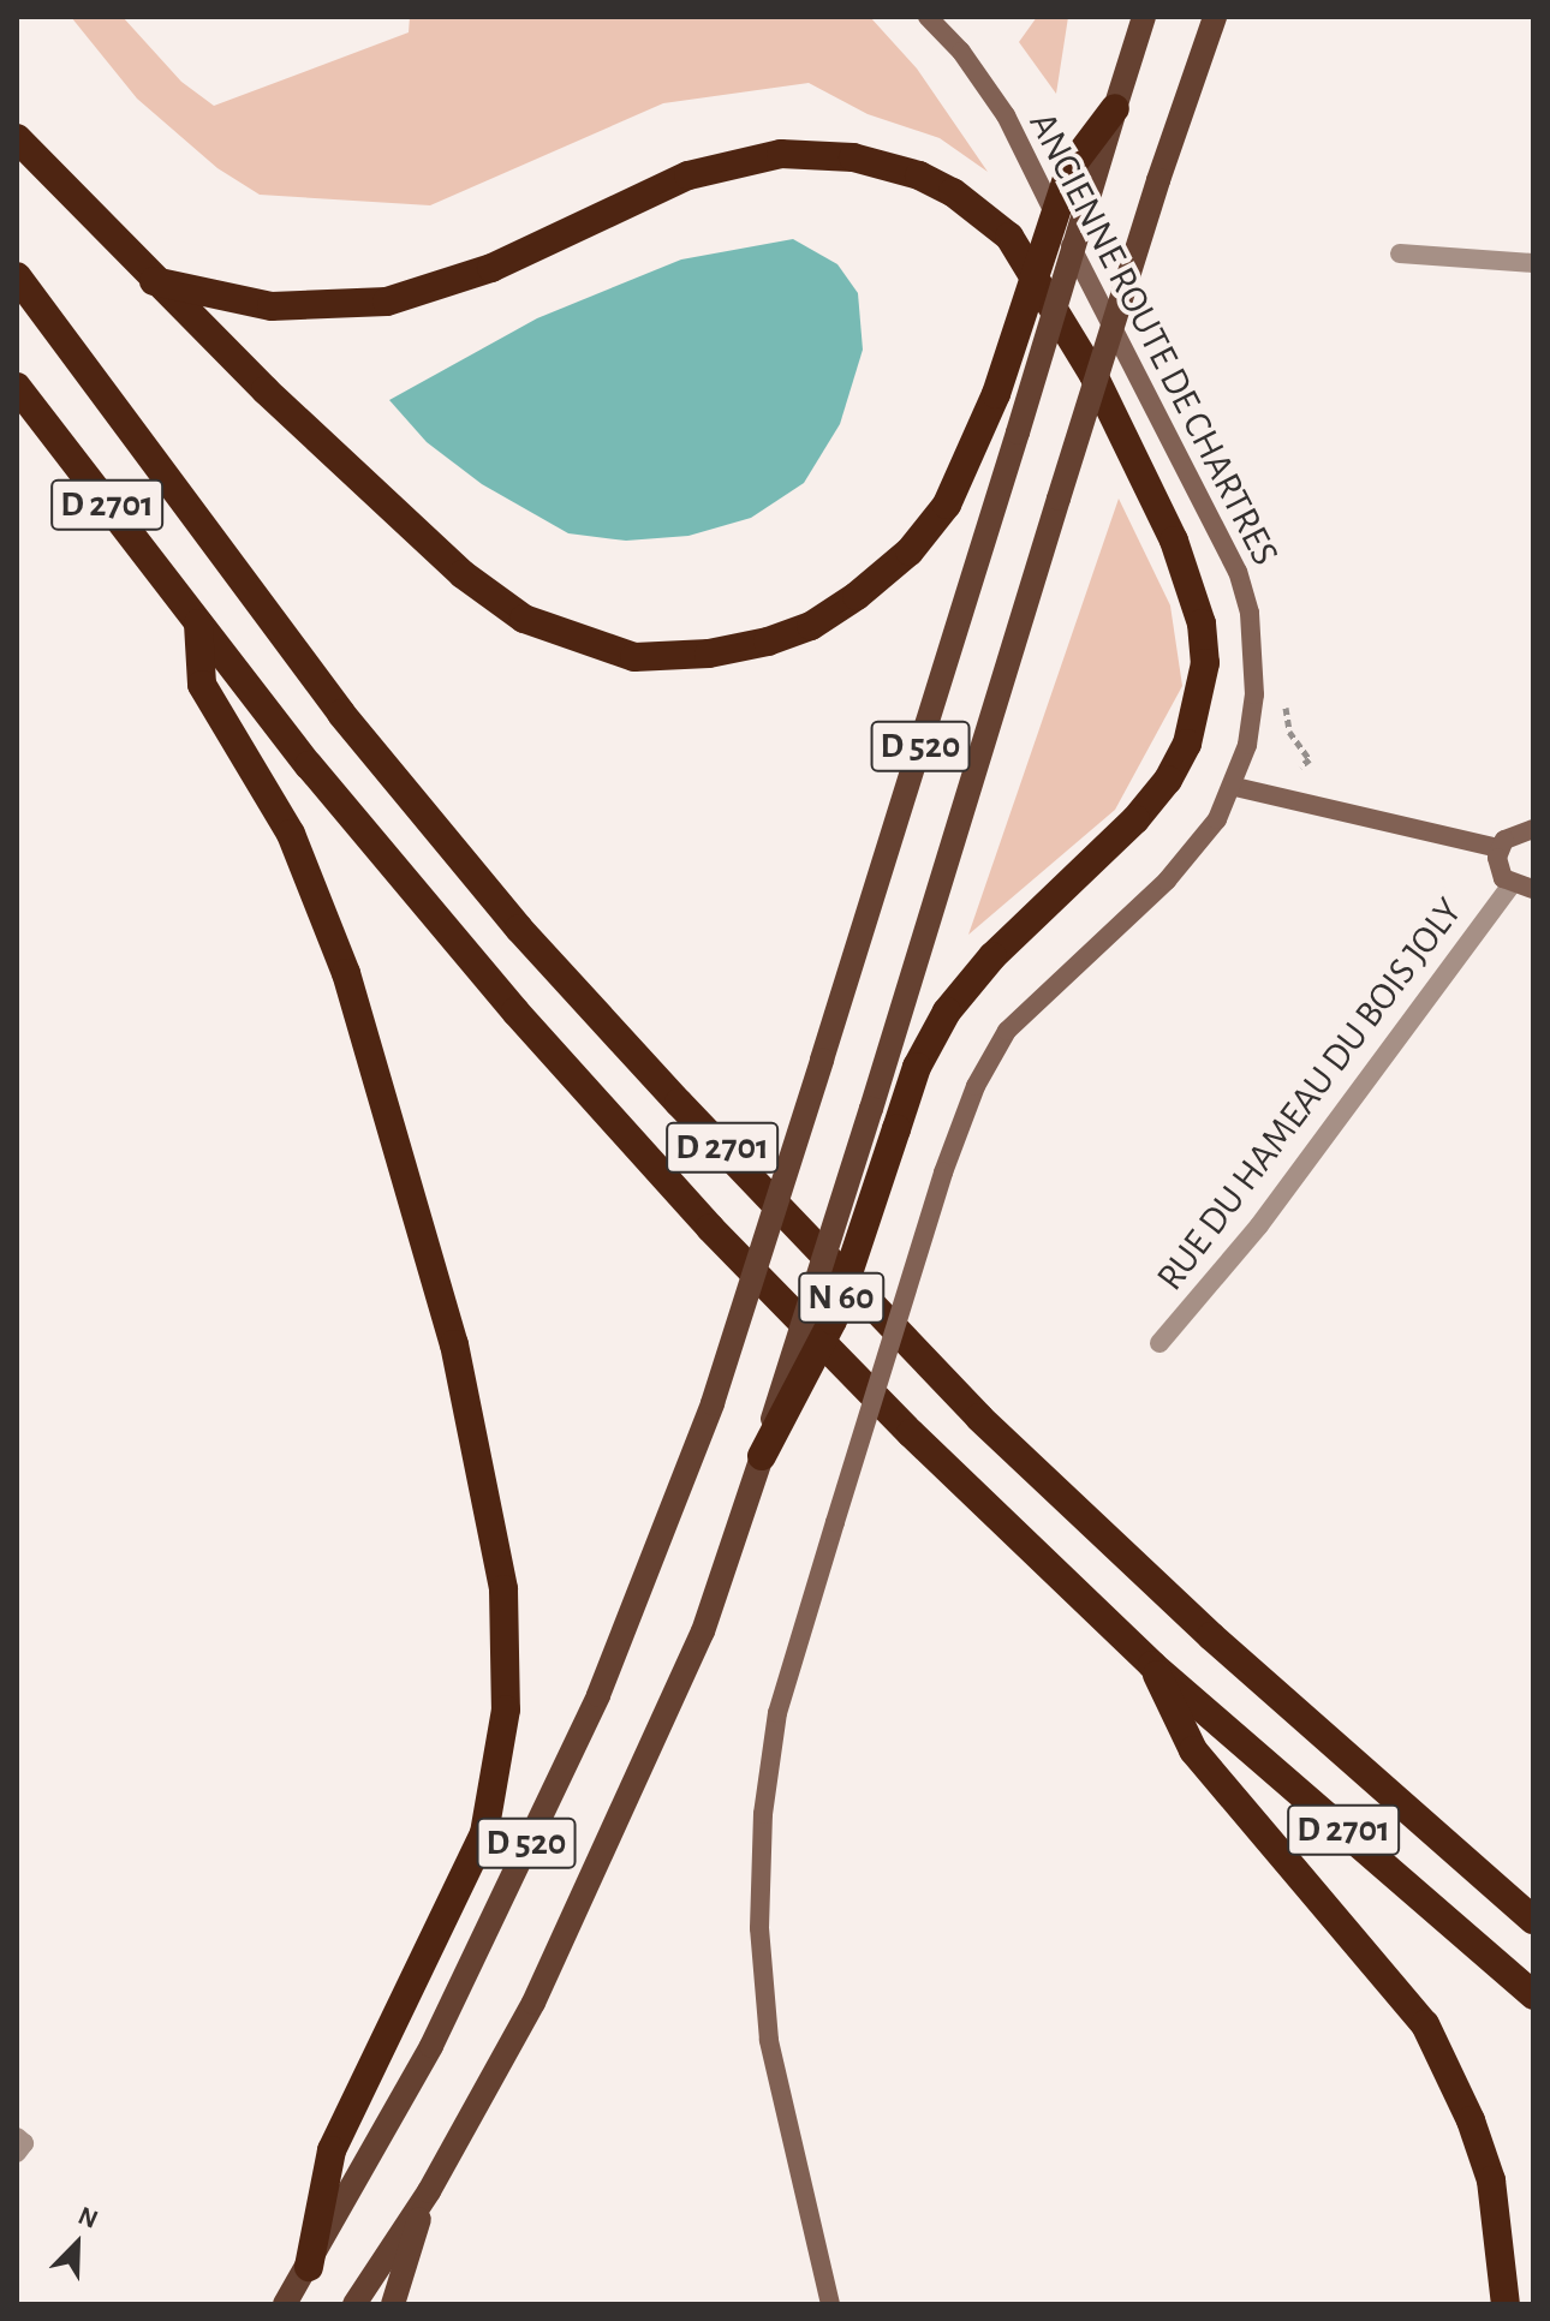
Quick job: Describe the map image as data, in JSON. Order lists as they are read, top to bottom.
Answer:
{
  "streets": {
    "highway": ["D 2701", "N 60"],
    "main road": ["ANCIENNE ROUTE DE CHARTRES", "D 520"],
    "street": ["RUE DU HAMEAU DU BOIS JOLY"]
  },
  "crossings": [
    ["D 520", "N 60"]
  ],
  "north": "top right"
}
